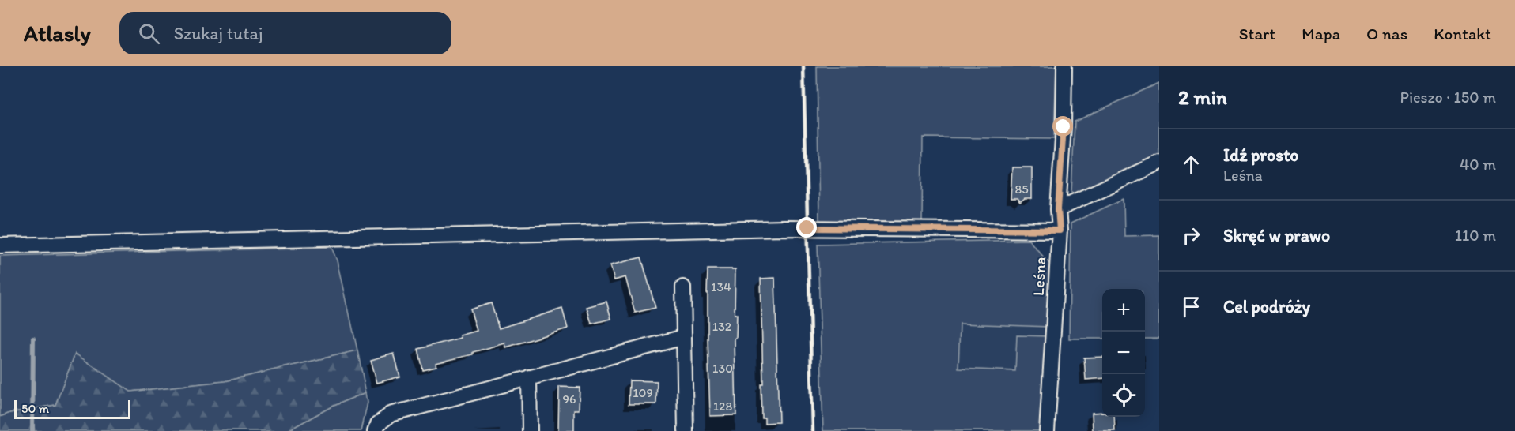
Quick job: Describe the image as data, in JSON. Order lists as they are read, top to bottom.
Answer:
{
  "streets": {
    "street": ["Leśna"]
  },
  "house_numbers": [
    "85",
    "134",
    "132",
    "130",
    "109",
    "96",
    "128"
  ],
  "scale_bar": "50 m",
  "page": {
    "header": "Atlasly",
    "search": "Szukaj tutaj",
    "nav": [
      "Start",
      "Mapa",
      "O nas",
      "Kontakt"
    ],
    "heading": ["2 min", "Pieszo · 150 m"],
    "list": [
      ["Idź prosto", "Leśna", "40 m"],
      ["Skręć w prawo", "110 m"],
      "Cel podróży"
    ],
    "map_buttons": ["+", "−"],
    "scale": "50 m"
  }
}
